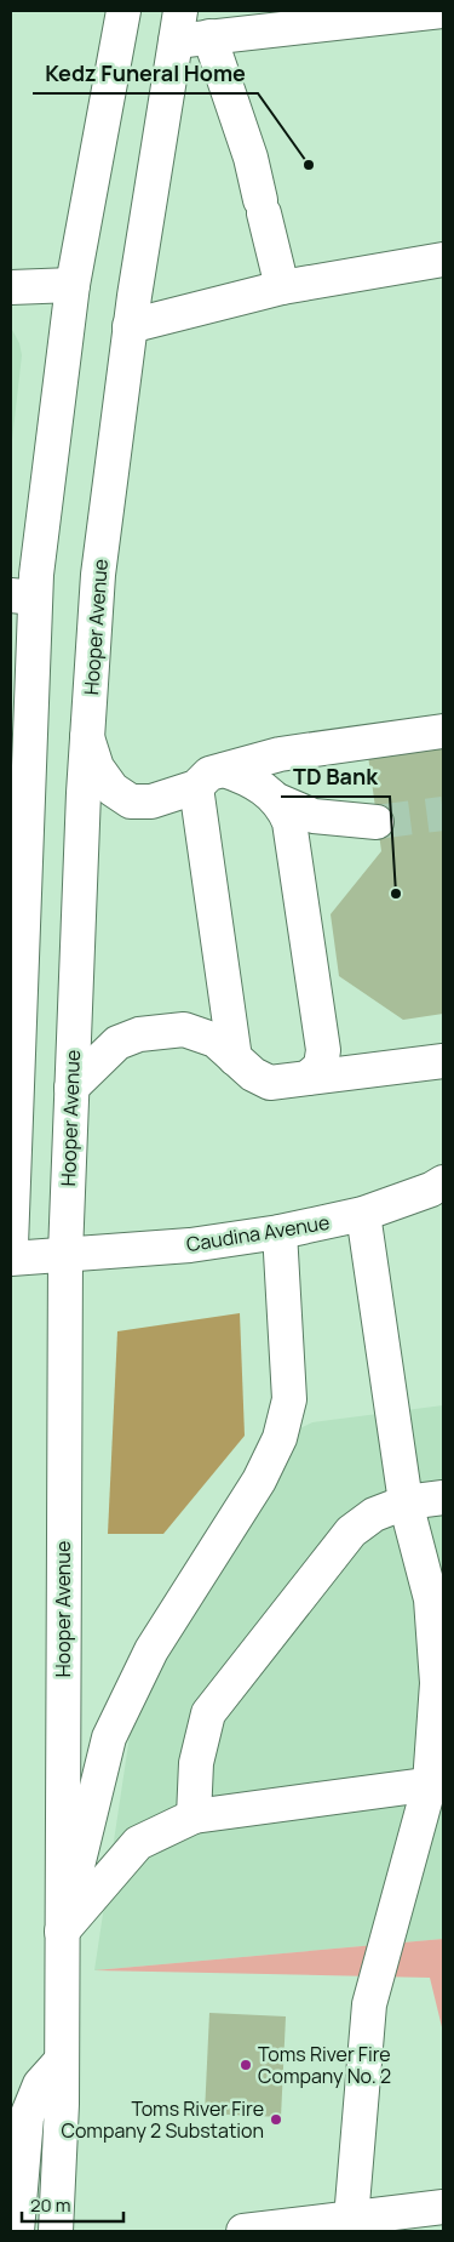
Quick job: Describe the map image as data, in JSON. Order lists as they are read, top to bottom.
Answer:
{
  "streets": {
    "main road": ["Hooper Avenue", "Caudina Avenue"]
  },
  "crossings": [
    ["Hooper Avenue", "Caudina Avenue"]
  ],
  "places": [
    "Kedz Funeral Home",
    "TD Bank",
    "Toms River Fire Company No. 2",
    "Toms River Fire Company 2 Substation"
  ],
  "scale_bar": "20 m"
}
